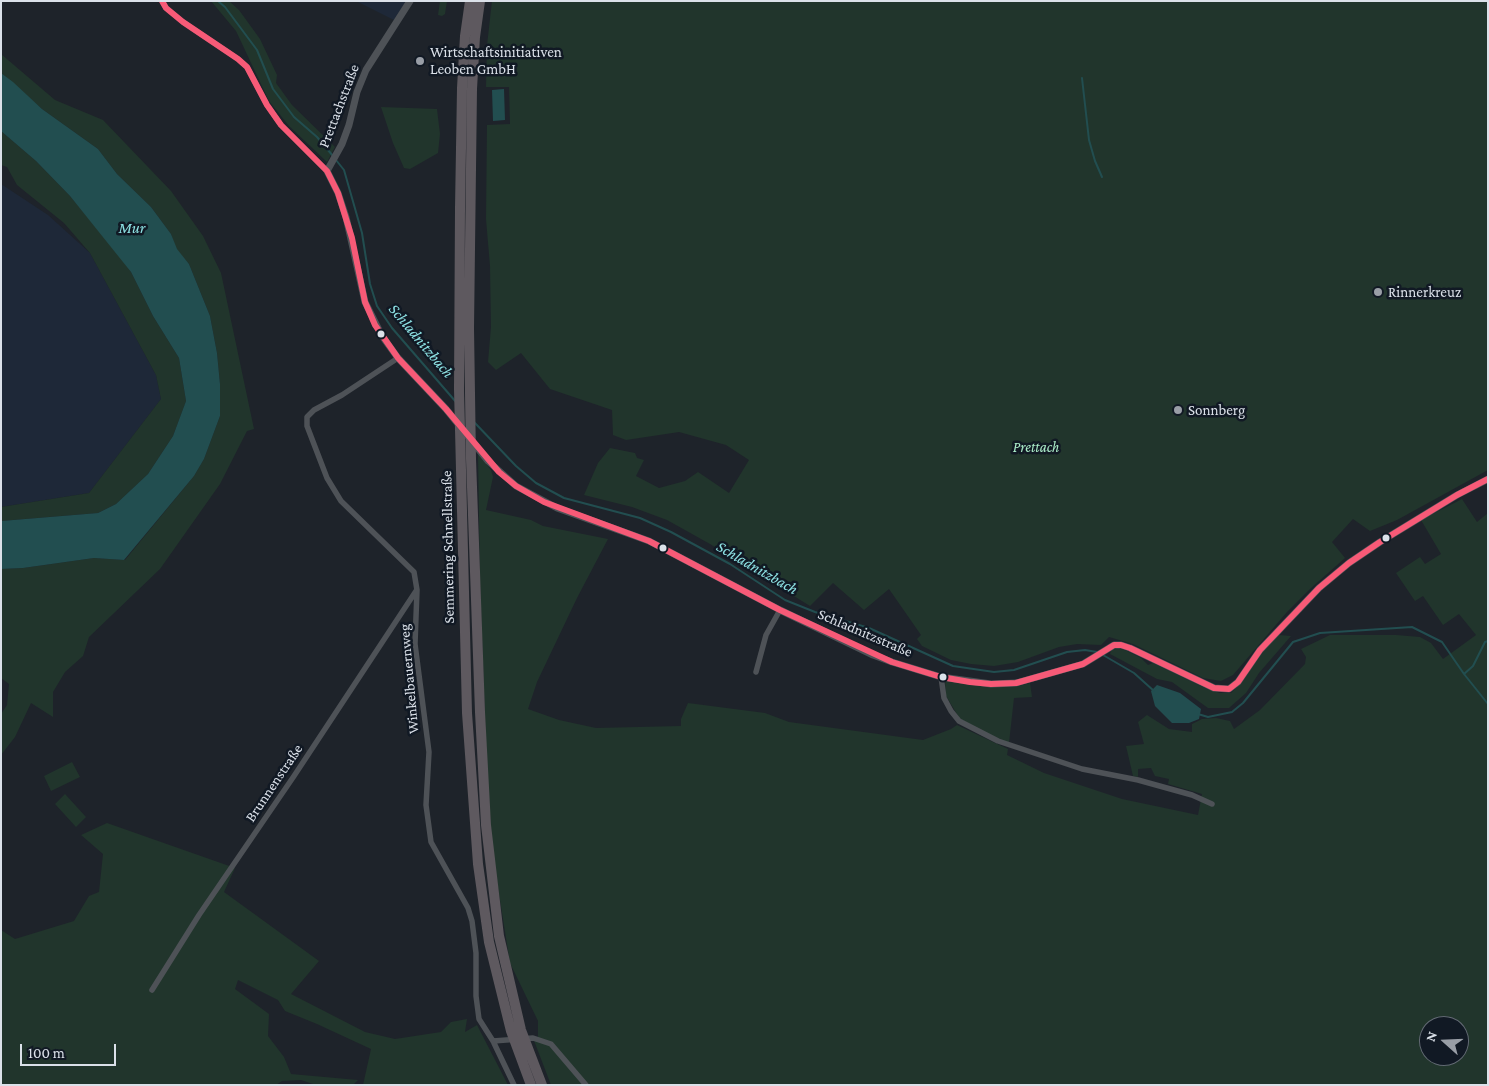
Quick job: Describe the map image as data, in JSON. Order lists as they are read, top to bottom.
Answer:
{
  "streets": {
    "highway": ["Semmering Schnellstraße"],
    "street": [
      "Prettachstraße",
      "Schladnitzstraße",
      "Winkelbauernweg",
      "Brunnenstraße"
    ]
  },
  "crossings": [
    ["Prettachstraße", "Schladnitzstraße"],
    ["Schladnitzstraße", "Winkelbauernweg"],
    ["Winkelbauernweg", "Brunnenstraße"]
  ],
  "water": ["Mur", "Schladnitzbach"],
  "parks": ["Prettach"],
  "places": ["Wirtschaftsinitiativen Leoben GmbH", "Rinnerkreuz", "Sonnberg"],
  "scale_bar": "100 m",
  "north": "left"
}
